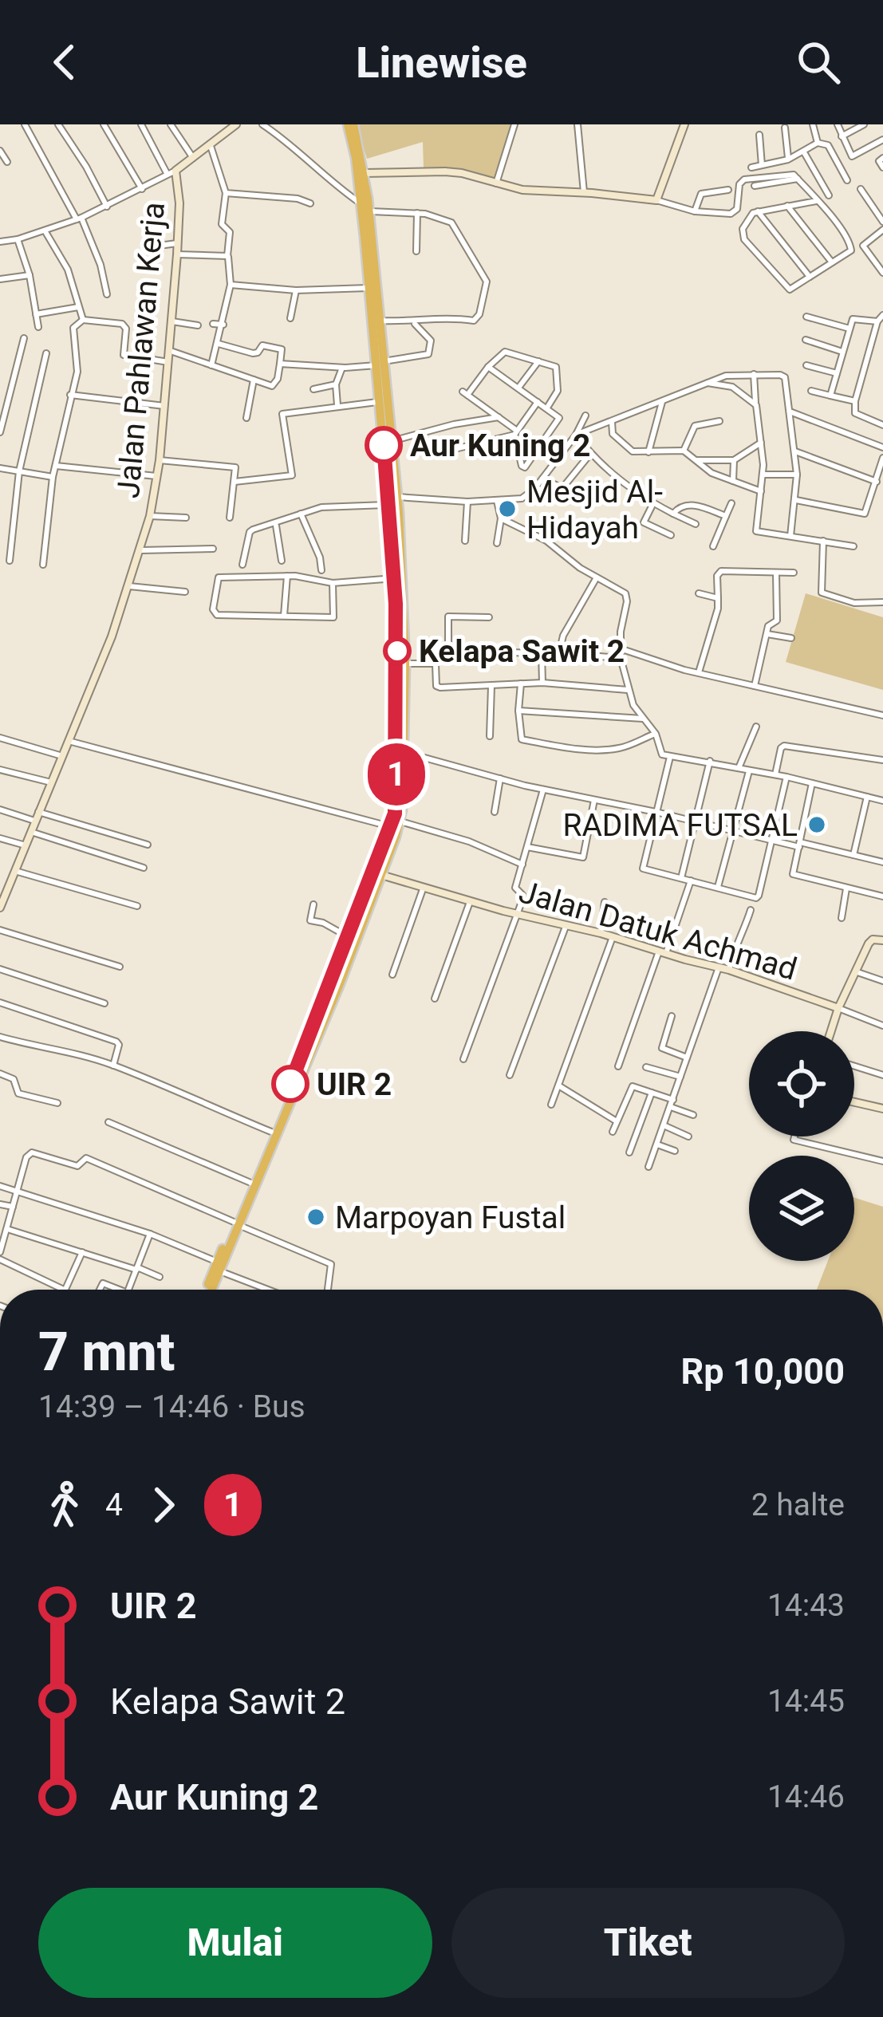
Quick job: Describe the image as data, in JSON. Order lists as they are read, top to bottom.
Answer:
{
  "streets": {
    "street": ["Jalan Pahlawan Kerja", "Jalan Datuk Achmad"]
  },
  "places": [
    "Aur Kuning 2",
    "Mesjid Al- Hidayah",
    "Kelapa Sawit 2",
    "RADIMA FUTSAL",
    "UIR 2",
    "Marpoyan Fustal"
  ],
  "lines": ["bus line 1"],
  "page": {
    "header": "Linewise",
    "on_map": "1",
    "heading": ["7 mnt", "14:39 – 14:46 · Bus", "Rp 10,000"],
    "legs": ["4", "1", "2 halte"],
    "list": [
      {
        "name": "UIR 2",
        "value": "14:43"
      },
      {
        "name": "Kelapa Sawit 2",
        "value": "14:45"
      },
      {
        "name": "Aur Kuning 2",
        "value": "14:46"
      }
    ],
    "buttons": ["Mulai", "Tiket"]
  }
}
